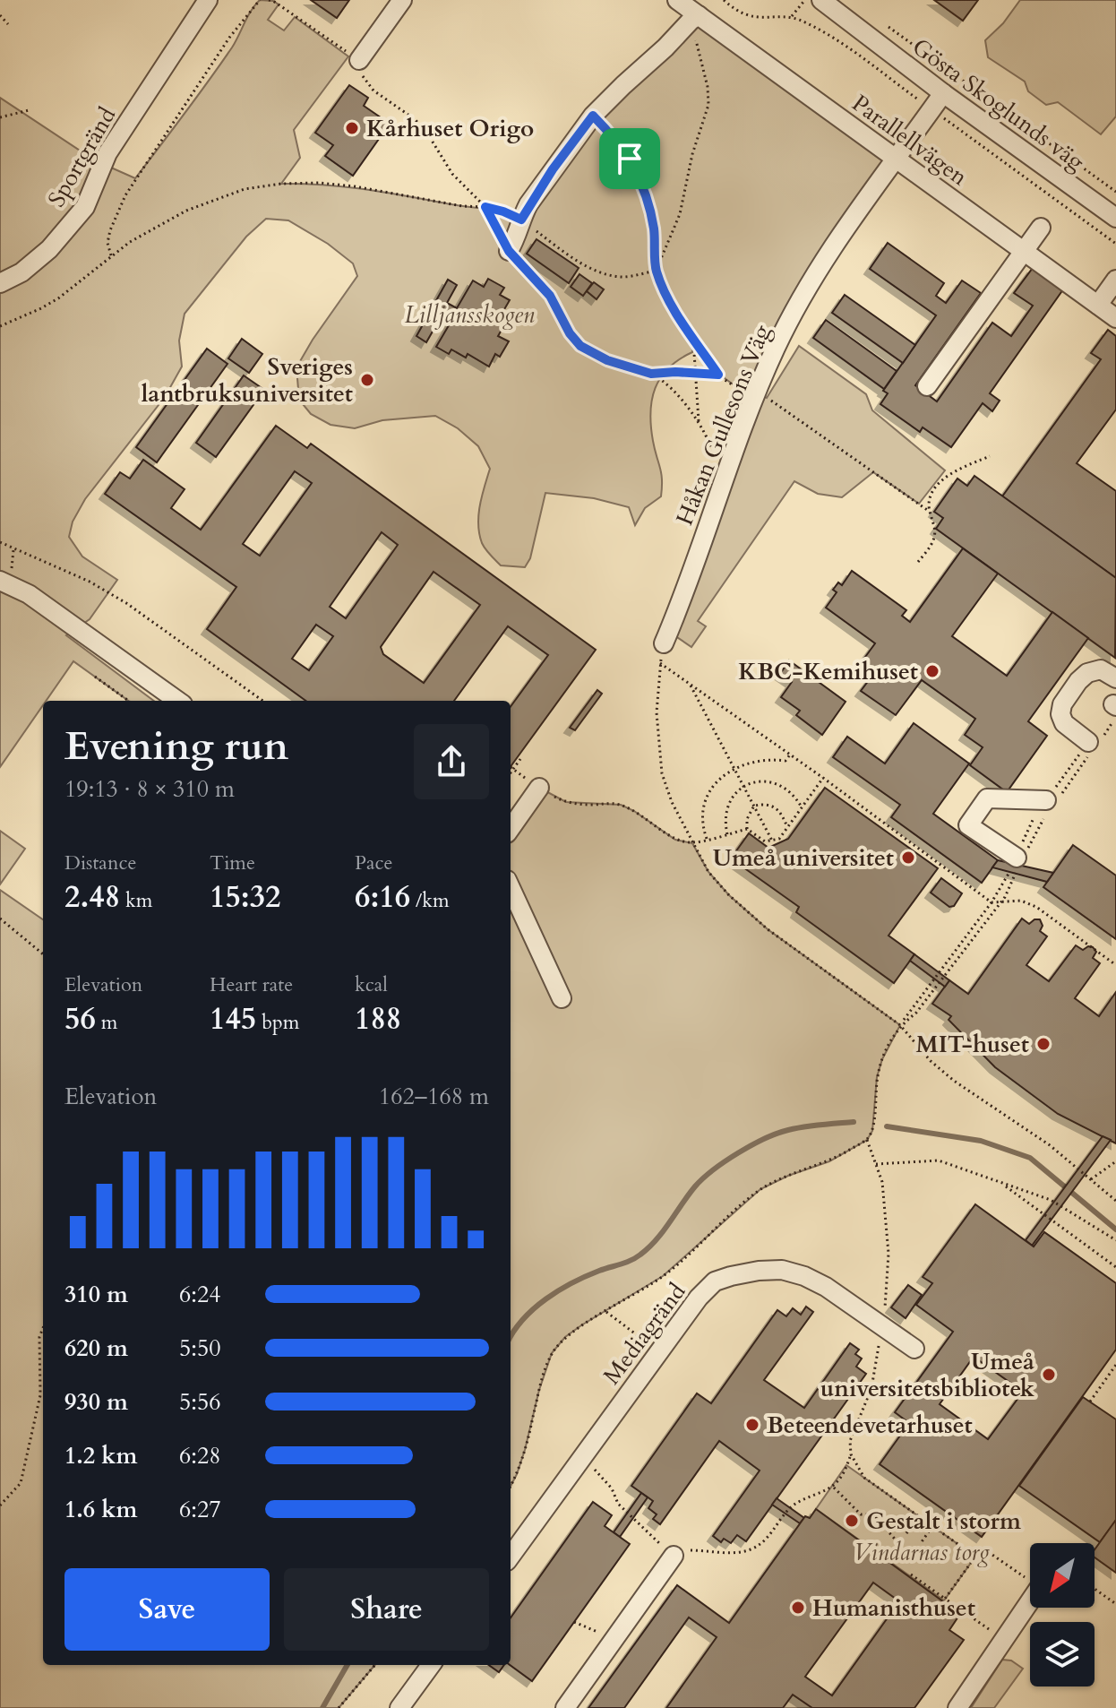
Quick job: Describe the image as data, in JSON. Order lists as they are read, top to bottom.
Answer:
{
  "streets": {
    "street": [
      "Gösta Skoglunds väg",
      "Parallellvägen",
      "Sportgränd",
      "Håkan Gullesons Väg",
      "Mediagränd"
    ]
  },
  "crossings": [
    ["Gösta Skoglunds väg", "Håkan Gullesons Väg"],
    ["Parallellvägen", "Håkan Gullesons Väg"]
  ],
  "parks": ["Lilljansskogen", "Vindarnas torg"],
  "places": [
    "Kårhuset Origo",
    "Sveriges lantbruksuniversitet",
    "KBC-Kemihuset",
    "Umeå universitet",
    "MIT-huset",
    "Umeå universitetsbibliotek",
    "Beteendevetarhuset",
    "Gestalt i storm",
    "Humanisthuset"
  ],
  "north": "bottom left",
  "page": {
    "heading": ["Evening run", "19:13 · 8 × 310 m"],
    "stats": [
      ["Distance", "2.48 km"],
      ["Time", "15:32"],
      ["Pace", "6:16 /km"],
      ["Elevation", "56 m"],
      ["Heart rate", "145 bpm"],
      ["kcal", "188"]
    ],
    "chart": ["Elevation", "162–168 m"],
    "list": [
      {
        "name": "310 m",
        "note": "6:24"
      },
      {
        "name": "620 m",
        "note": "5:50"
      },
      {
        "name": "930 m",
        "note": "5:56"
      },
      {
        "name": "1.2 km",
        "note": "6:28"
      },
      {
        "name": "1.6 km",
        "note": "6:27"
      }
    ],
    "buttons": ["Save", "Share"]
  }
}
